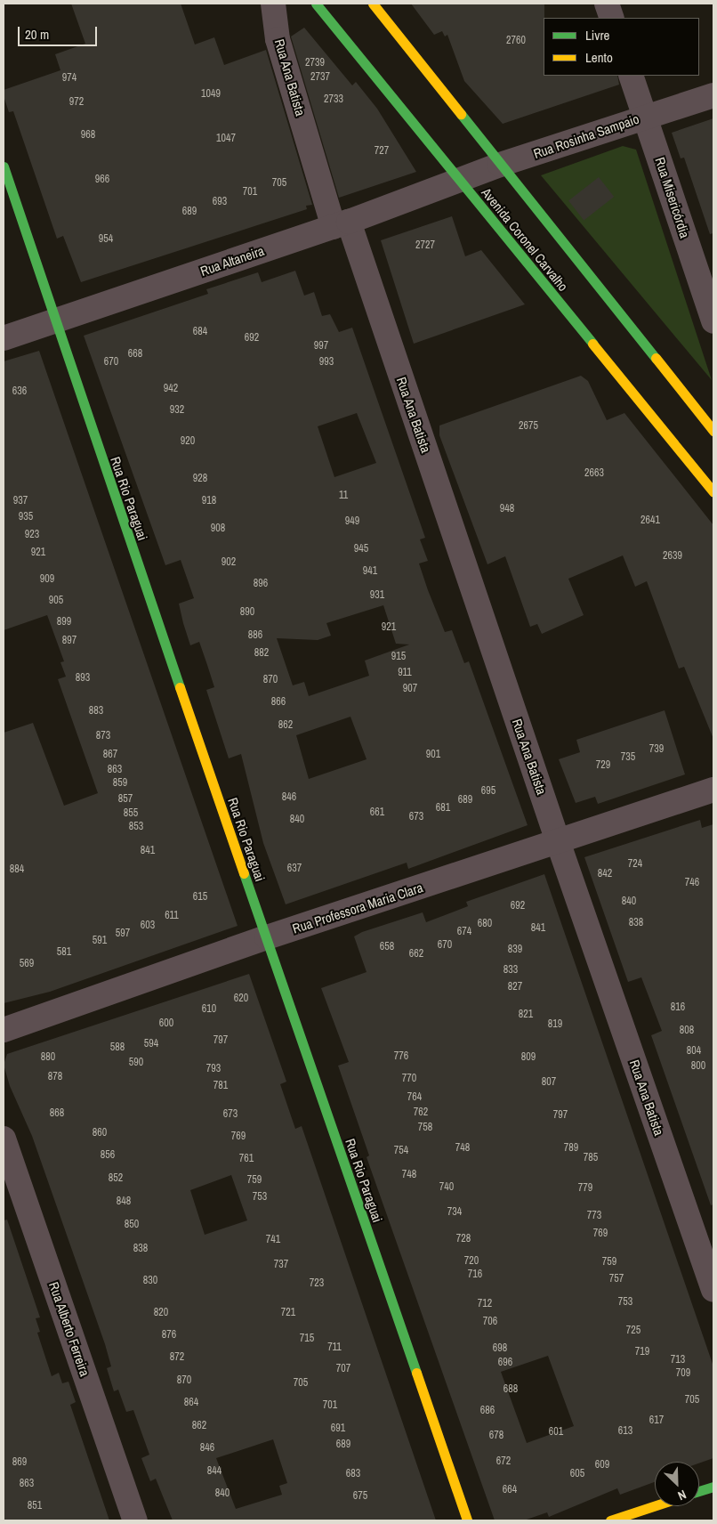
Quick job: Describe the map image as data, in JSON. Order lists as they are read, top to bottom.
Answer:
{
  "streets": {
    "street": [
      "Rua Ana Batista",
      "Rua Rosinha Sampaio",
      "Rua Misericórdia",
      "Avenida Coronel Carvalho",
      "Rua Altaneira",
      "Rua Rio Paraguai",
      "Rua Professora Maria Clara",
      "Rua Alberto Ferreira"
    ]
  },
  "crossings": [
    ["Rua Ana Batista", "Rua Altaneira"],
    ["Rua Ana Batista", "Rua Professora Maria Clara"],
    ["Rua Rosinha Sampaio", "Rua Misericórdia"],
    ["Rua Rosinha Sampaio", "Avenida Coronel Carvalho"],
    ["Rua Rosinha Sampaio", "Rua Altaneira"],
    ["Avenida Coronel Carvalho", "Rua Altaneira"],
    ["Rua Altaneira", "Rua Rio Paraguai"],
    ["Rua Rio Paraguai", "Rua Professora Maria Clara"]
  ],
  "house_numbers": [
    "2760",
    "2739",
    "2737",
    "974",
    "1049",
    "2733",
    "972",
    "968",
    "1047",
    "727",
    "966",
    "705",
    "701",
    "693",
    "689",
    "954",
    "2727",
    "684",
    "692",
    "997",
    "668",
    "670",
    "993",
    "942",
    "636",
    "932",
    "2675",
    "920",
    "2663",
    "928",
    "11",
    "937",
    "918",
    "948",
    "935",
    "2641",
    "949",
    "908",
    "923",
    "945",
    "921",
    "2639",
    "902",
    "941",
    "909",
    "896",
    "931",
    "905",
    "890",
    "899",
    "921",
    "886",
    "897",
    "882",
    "915",
    "911",
    "893",
    "870",
    "907",
    "866",
    "883",
    "862",
    "873",
    "739",
    "867",
    "901",
    "735",
    "729",
    "863",
    "859",
    "695",
    "846",
    "857",
    "689",
    "681",
    "661",
    "855",
    "673",
    "840",
    "853",
    "841",
    "724",
    "637",
    "884",
    "842",
    "746",
    "615",
    "840",
    "692",
    "611",
    "838",
    "680",
    "603",
    "841",
    "674",
    "597",
    "591",
    "670",
    "658",
    "839",
    "581",
    "662",
    "569",
    "833",
    "827",
    "620",
    "816",
    "610",
    "821",
    "600",
    "819",
    "808",
    "797",
    "594",
    "588",
    "804",
    "776",
    "880",
    "809",
    "590",
    "800",
    "793",
    "878",
    "770",
    "807",
    "781",
    "764",
    "762",
    "868",
    "673",
    "797",
    "758",
    "860",
    "769",
    "748",
    "789",
    "754",
    "856",
    "785",
    "761",
    "748",
    "852",
    "759",
    "740",
    "779",
    "753",
    "848",
    "734",
    "773",
    "850",
    "769",
    "728",
    "741",
    "838",
    "720",
    "759",
    "737",
    "716",
    "757",
    "830",
    "723",
    "753",
    "712",
    "820",
    "721",
    "706",
    "725",
    "876",
    "715",
    "711",
    "698",
    "719",
    "872",
    "713",
    "696",
    "707",
    "709",
    "870",
    "705",
    "688",
    "705",
    "864",
    "701",
    "686",
    "617",
    "862",
    "691",
    "613",
    "601",
    "678",
    "689",
    "846",
    "672",
    "869",
    "609",
    "844",
    "683",
    "605",
    "863",
    "664",
    "840",
    "675",
    "851"
  ],
  "legend": ["Livre", "Lento"],
  "scale_bar": "20 m",
  "north": "bottom right"
}
